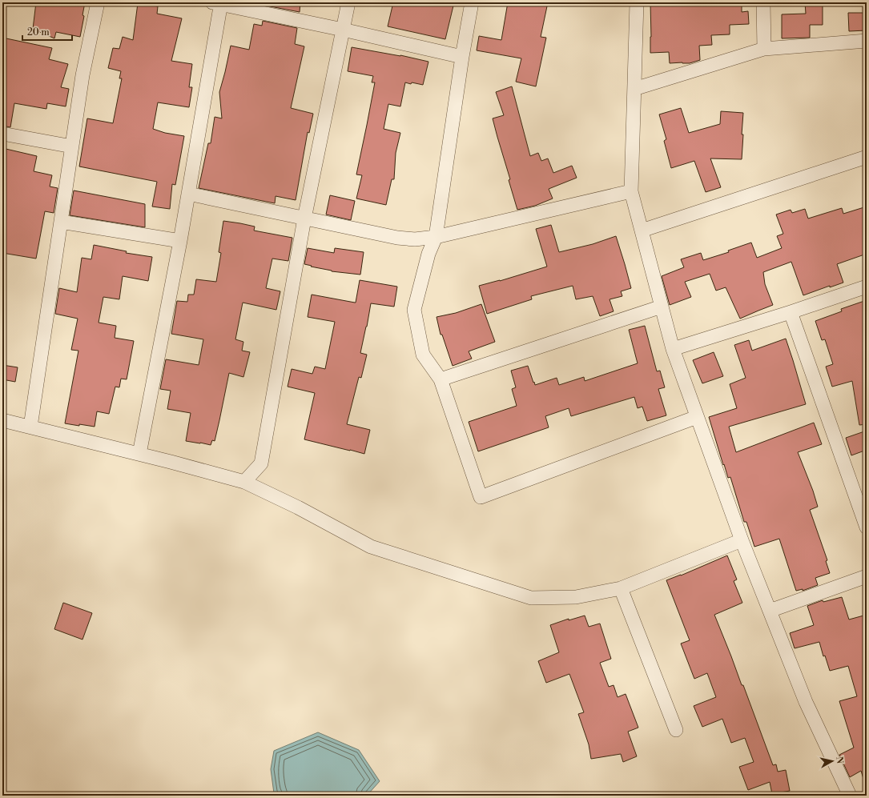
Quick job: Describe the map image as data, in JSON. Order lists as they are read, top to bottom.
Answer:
{
  "scale_bar": "20 m",
  "north": "right"
}
